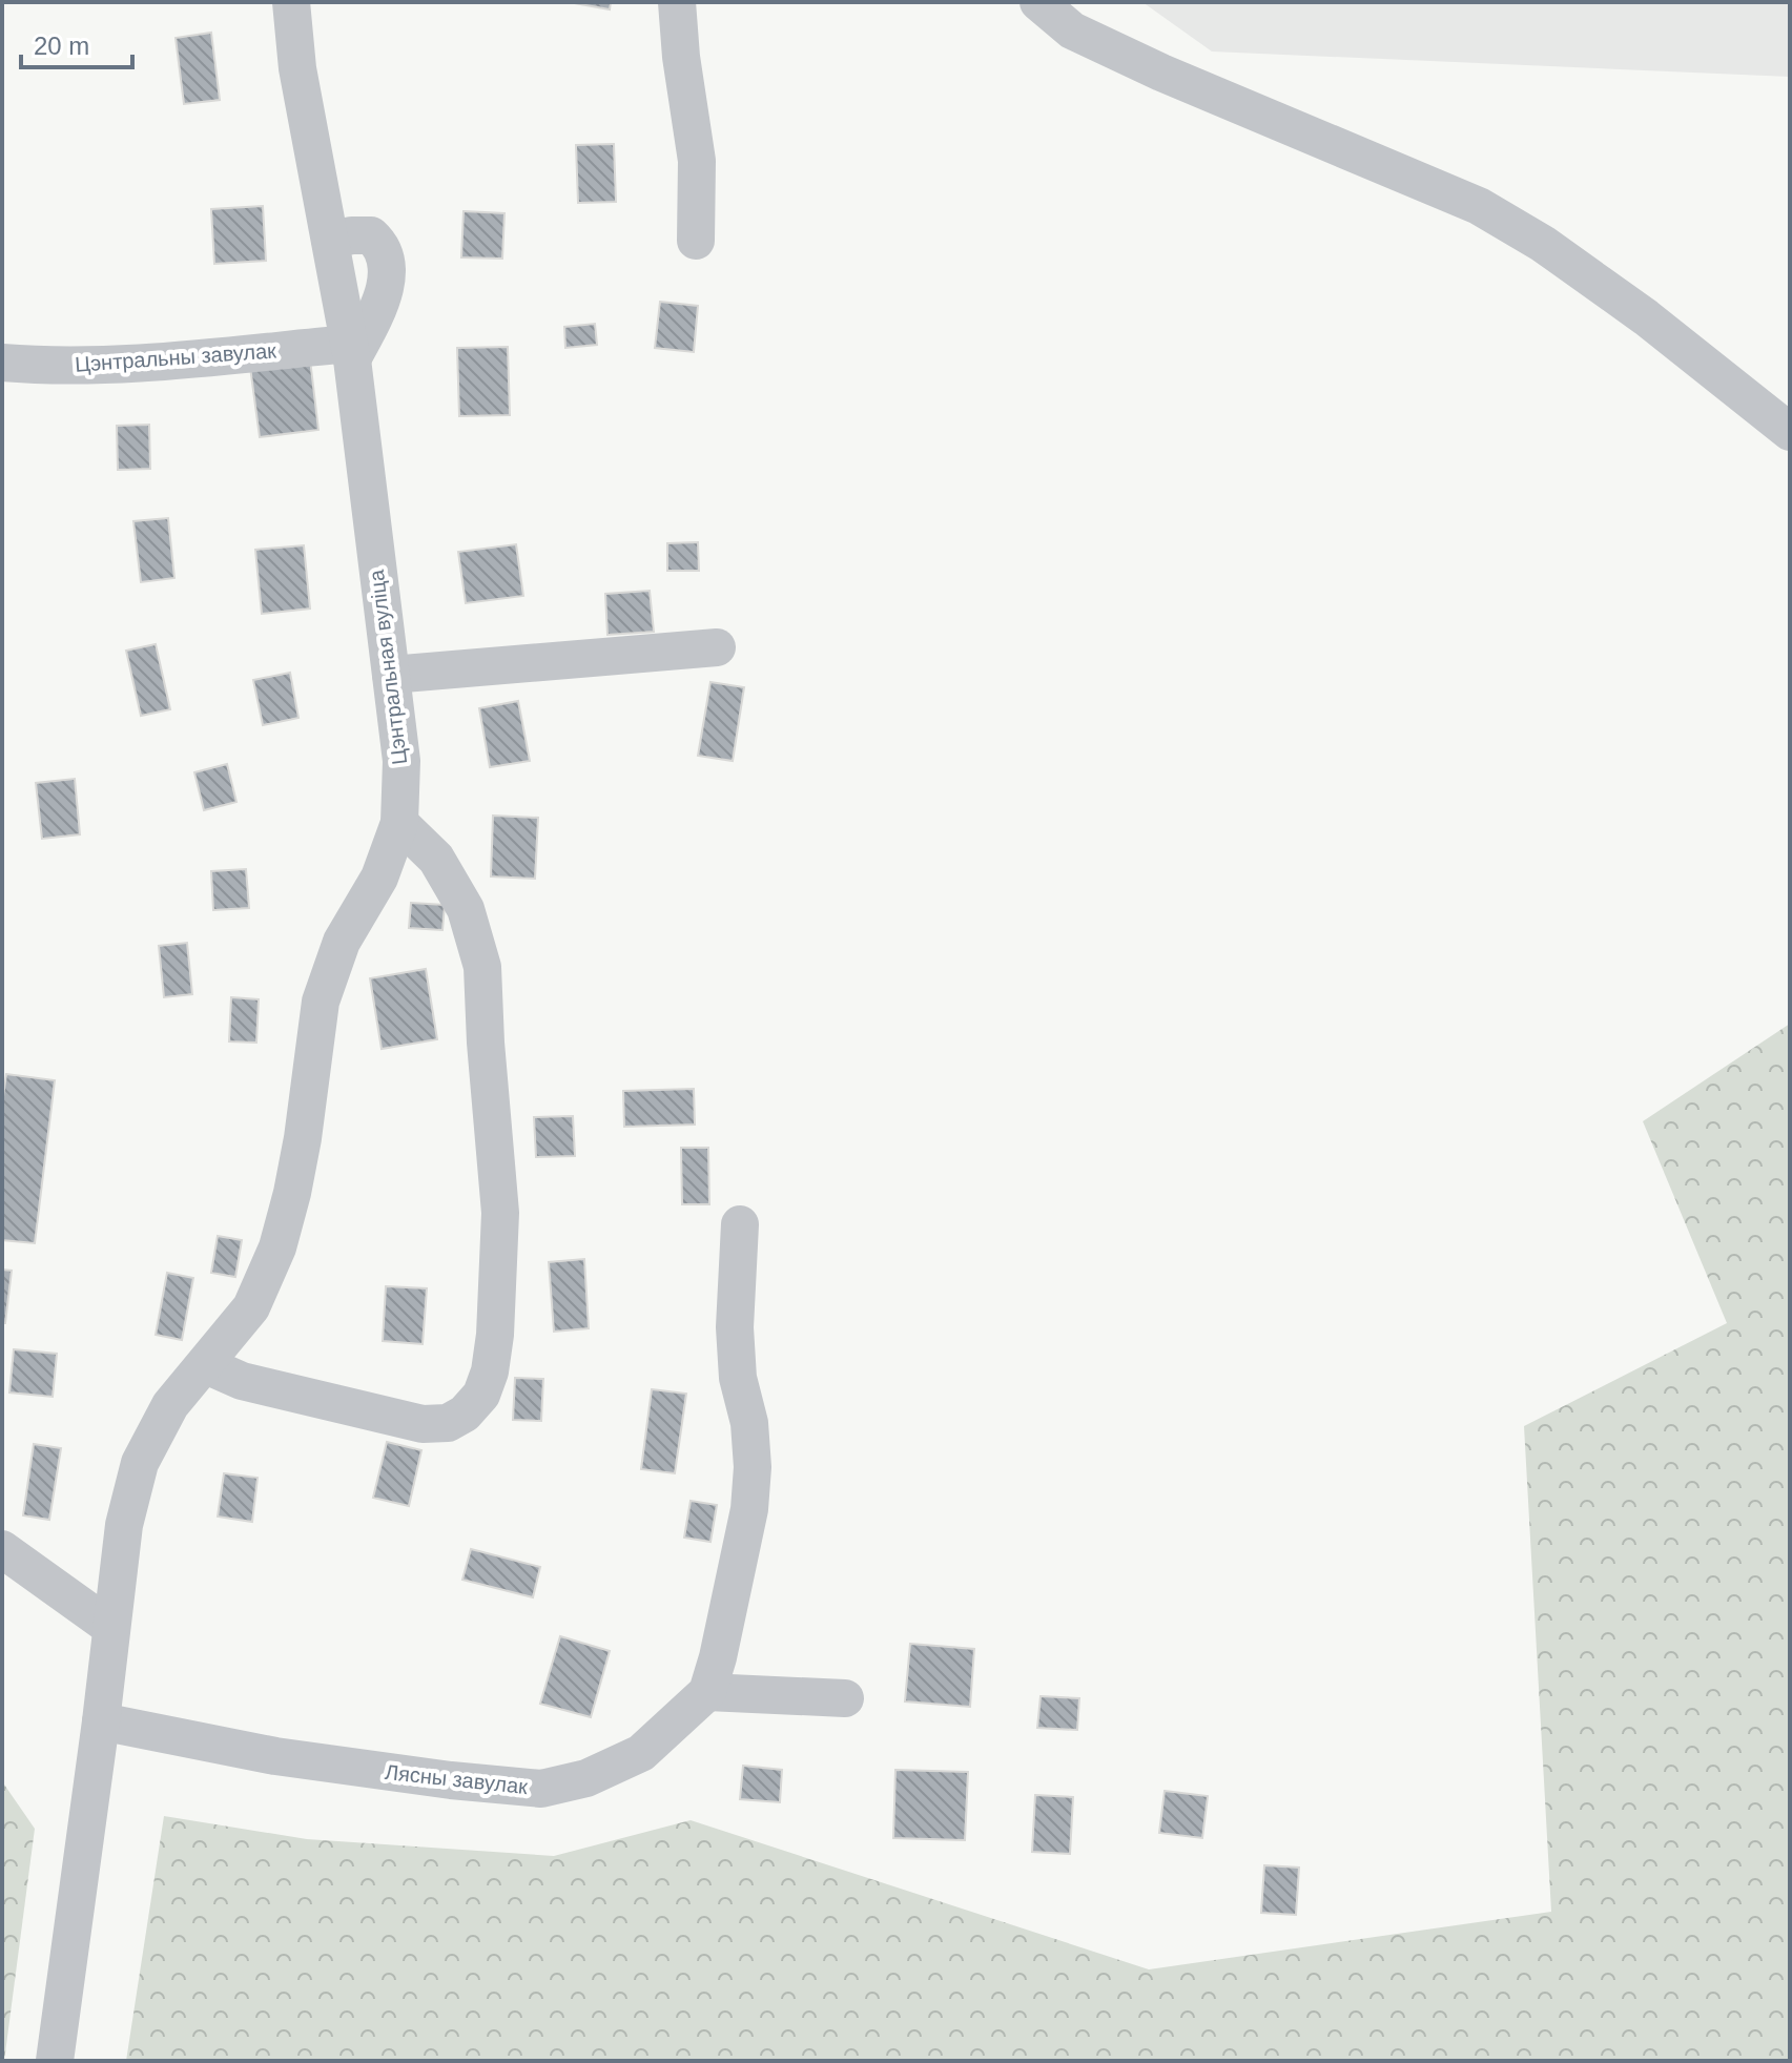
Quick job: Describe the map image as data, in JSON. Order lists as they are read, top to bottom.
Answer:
{
  "streets": {
    "street": ["Цэнтральны завулак", "Цэнтральная вуліца", "Лясны завулак"]
  },
  "crossings": [
    ["Цэнтральны завулак", "Цэнтральная вуліца"],
    ["Цэнтральная вуліца", "Лясны завулак"]
  ],
  "scale_bar": "20 m"
}
